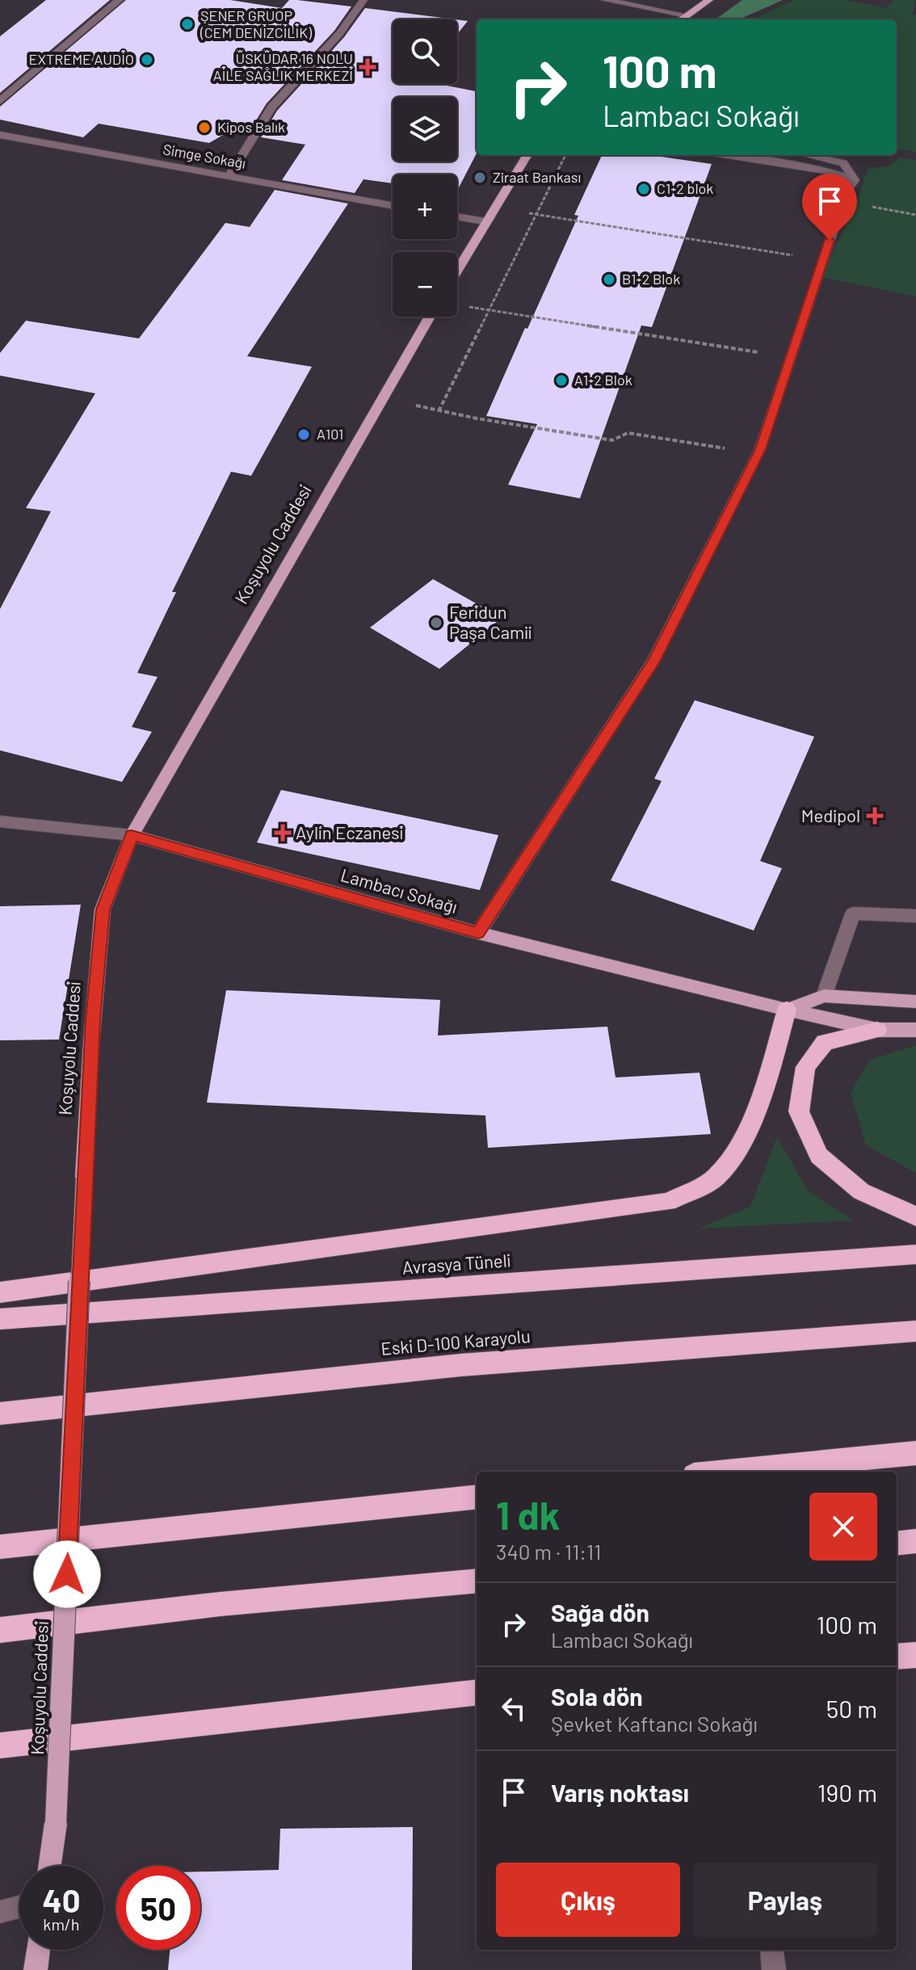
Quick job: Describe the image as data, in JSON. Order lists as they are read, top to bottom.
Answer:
{
  "streets": {
    "highway": ["Avrasya Tüneli", "Eski D-100 Karayolu"],
    "main road": ["Koşuyolu Caddesi", "Lambacı Sokağı"],
    "street": ["Simge Sokağı"]
  },
  "crossings": [
    ["Koşuyolu Caddesi", "Lambacı Sokağı"]
  ],
  "places": {
    "other": [
      "ŞENER GRUOP (CEM DENİZCİLİK)",
      "EXTREME AUDİO",
      "Kipos Balık",
      "Ziraat Bankası",
      "C1-2 blok",
      "B1-2 Blok",
      "A1-2 Blok",
      "A101",
      "Feridun Paşa Camii"
    ],
    "health": ["ÜSKÜDAR 16 NOLU AİLE SAĞLIK MERKEZİ", "Medipol", "Aylin Eczanesi"]
  },
  "page": {
    "map_buttons": ["+", "−"],
    "turn": ["100 m", "Lambacı Sokağı"],
    "heading": ["1 dk", "340 m · 11:11"],
    "list": [
      {
        "name": "Sağa dön",
        "note": "Lambacı Sokağı",
        "value": "100 m"
      },
      {
        "name": "Sola dön",
        "note": "Şevket Kaftancı Sokağı",
        "value": "50 m"
      },
      {
        "name": "Varış noktası",
        "value": "190 m"
      }
    ],
    "buttons": ["Çıkış", "Paylaş"],
    "speed": "40 km/h",
    "limit": "50"
  }
}
